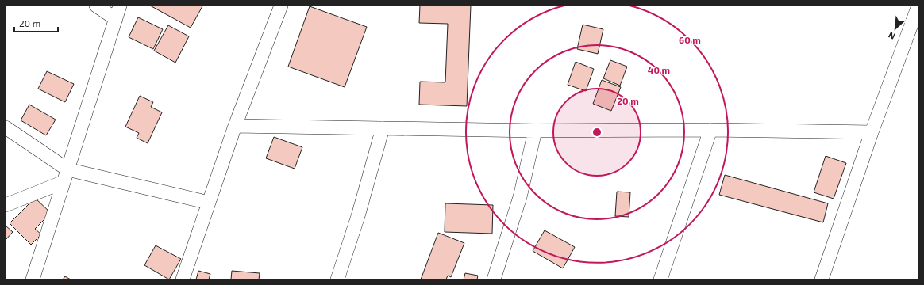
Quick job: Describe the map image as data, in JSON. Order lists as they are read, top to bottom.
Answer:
{
  "scale_bar": "20 m",
  "north": "bottom left",
  "rings": ["60 m", "40 m", "20 m"]
}
